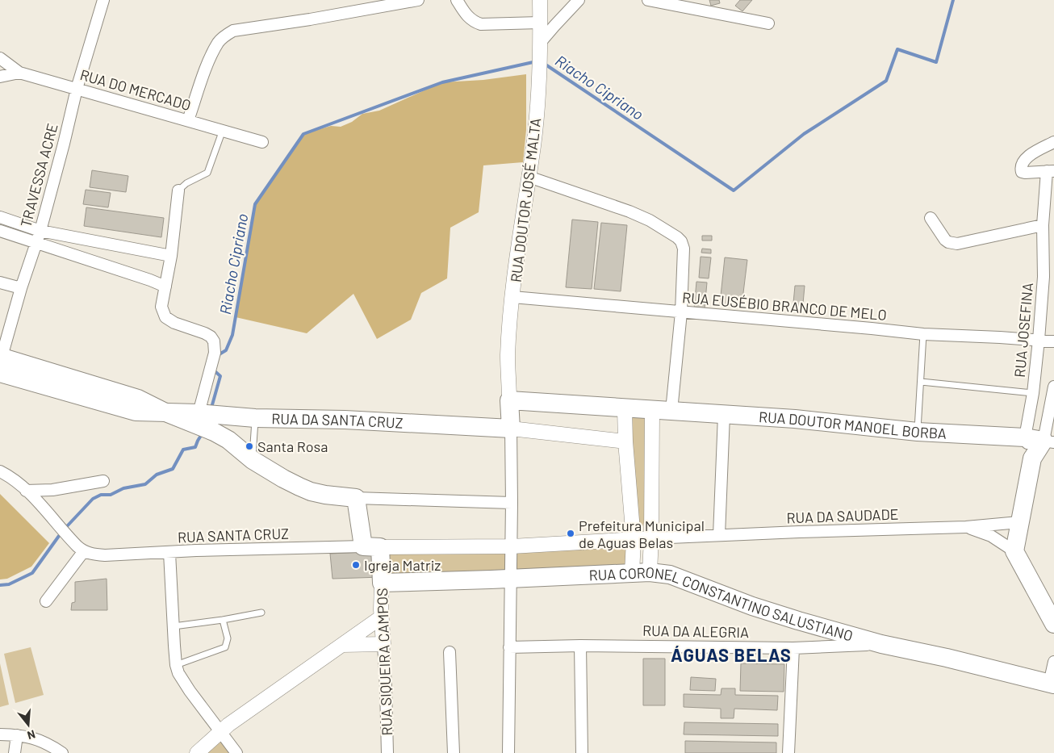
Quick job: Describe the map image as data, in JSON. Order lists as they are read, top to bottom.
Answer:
{
  "streets": {
    "main road": [
      "RUA DA SANTA CRUZ",
      "RUA DOUTOR MANOEL BORBA",
      "RUA CORONEL CONSTANTINO SALUSTIANO",
      "RUA SIQUEIRA CAMPOS"
    ],
    "street": [
      "RUA DO MERCADO",
      "TRAVESSA ACRE",
      "RUA DOUTOR JOSÉ MALTA",
      "RUA EUSÉBIO BRANCO DE MELO",
      "RUA JOSEFINA",
      "RUA DA SAUDADE",
      "RUA SANTA CRUZ",
      "RUA DA ALEGRIA"
    ]
  },
  "crossings": [
    ["RUA DO MERCADO", "TRAVESSA ACRE"],
    ["TRAVESSA ACRE", "RUA DA SANTA CRUZ"],
    ["RUA DOUTOR JOSÉ MALTA", "RUA EUSÉBIO BRANCO DE MELO"],
    ["RUA DOUTOR JOSÉ MALTA", "RUA DOUTOR MANOEL BORBA"],
    ["RUA EUSÉBIO BRANCO DE MELO", "RUA JOSEFINA"],
    ["RUA JOSEFINA", "RUA DOUTOR MANOEL BORBA"],
    ["RUA SANTA CRUZ", "RUA SIQUEIRA CAMPOS"],
    ["RUA CORONEL CONSTANTINO SALUSTIANO", "RUA DA ALEGRIA"],
    ["RUA CORONEL CONSTANTINO SALUSTIANO", "RUA SIQUEIRA CAMPOS"]
  ],
  "districts": ["ÁGUAS BELAS"],
  "water": ["Riacho Cipriano"],
  "places": ["Santa Rosa", "Prefeitura Municipal de Aguas Belas", "Igreja Matriz"],
  "north": "bottom"
}
